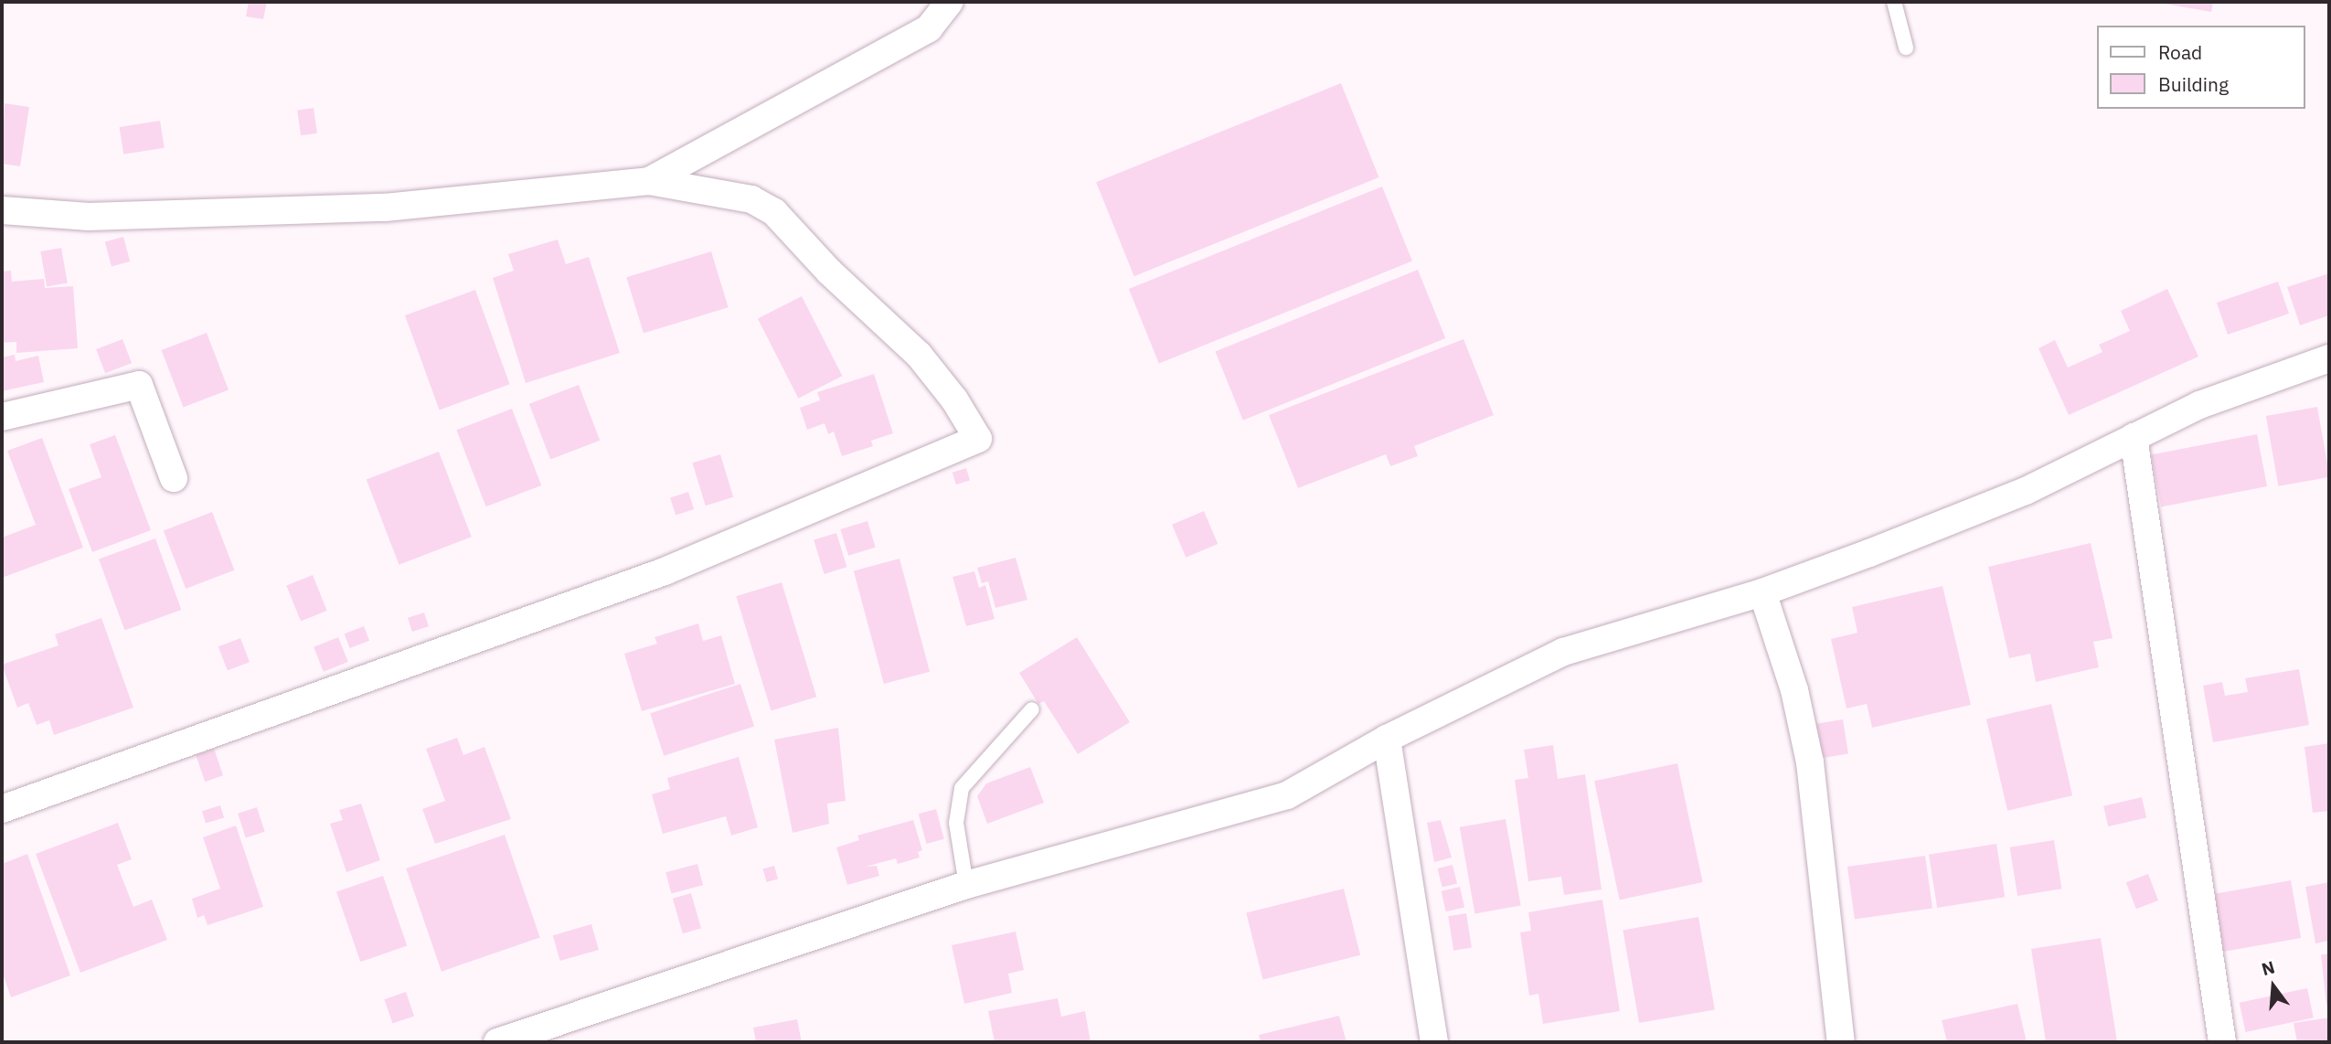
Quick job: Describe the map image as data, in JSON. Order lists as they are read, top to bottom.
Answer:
{
  "legend": ["Road", "Building"],
  "north": "top"
}
